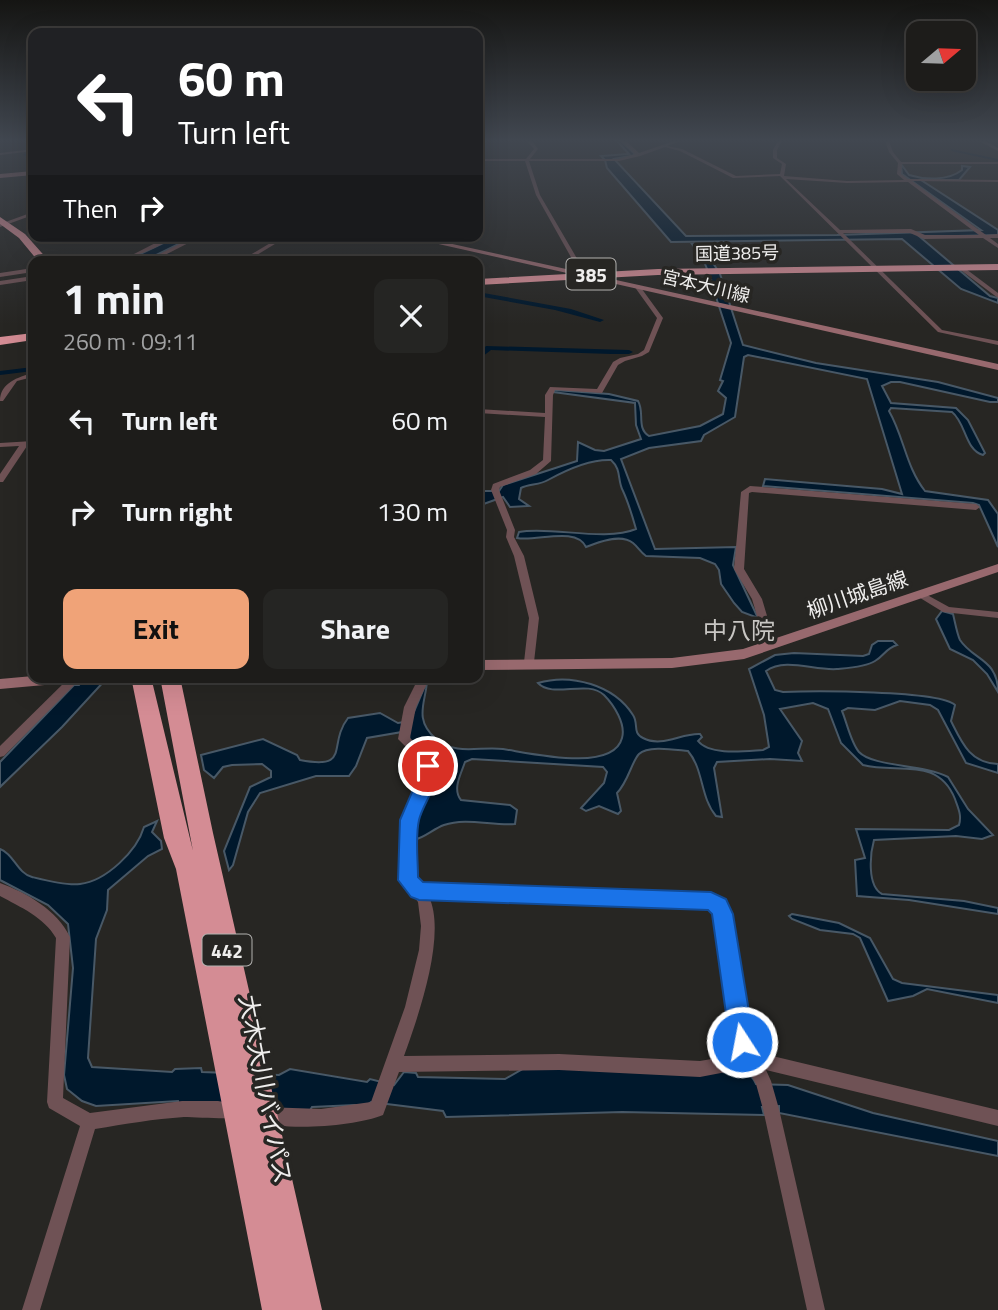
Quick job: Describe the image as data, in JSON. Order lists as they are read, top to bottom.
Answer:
{
  "streets": {
    "highway": [
      "国道385号",
      "385",
      "442",
      "大木大川バイパス"
    ],
    "main road": ["宮本大川線", "柳川城島線"]
  },
  "crossings": [
    ["国道385号", "宮本大川線"]
  ],
  "districts": ["中八院"],
  "north": "right",
  "page": {
    "turn": ["60 m", "Turn left"],
    "then": "Then",
    "heading": ["1 min", "260 m · 09:11"],
    "list": [
      {
        "name": "Turn left",
        "value": "60 m"
      },
      {
        "name": "Turn right",
        "value": "130 m"
      }
    ],
    "buttons": ["Exit", "Share"]
  }
}
